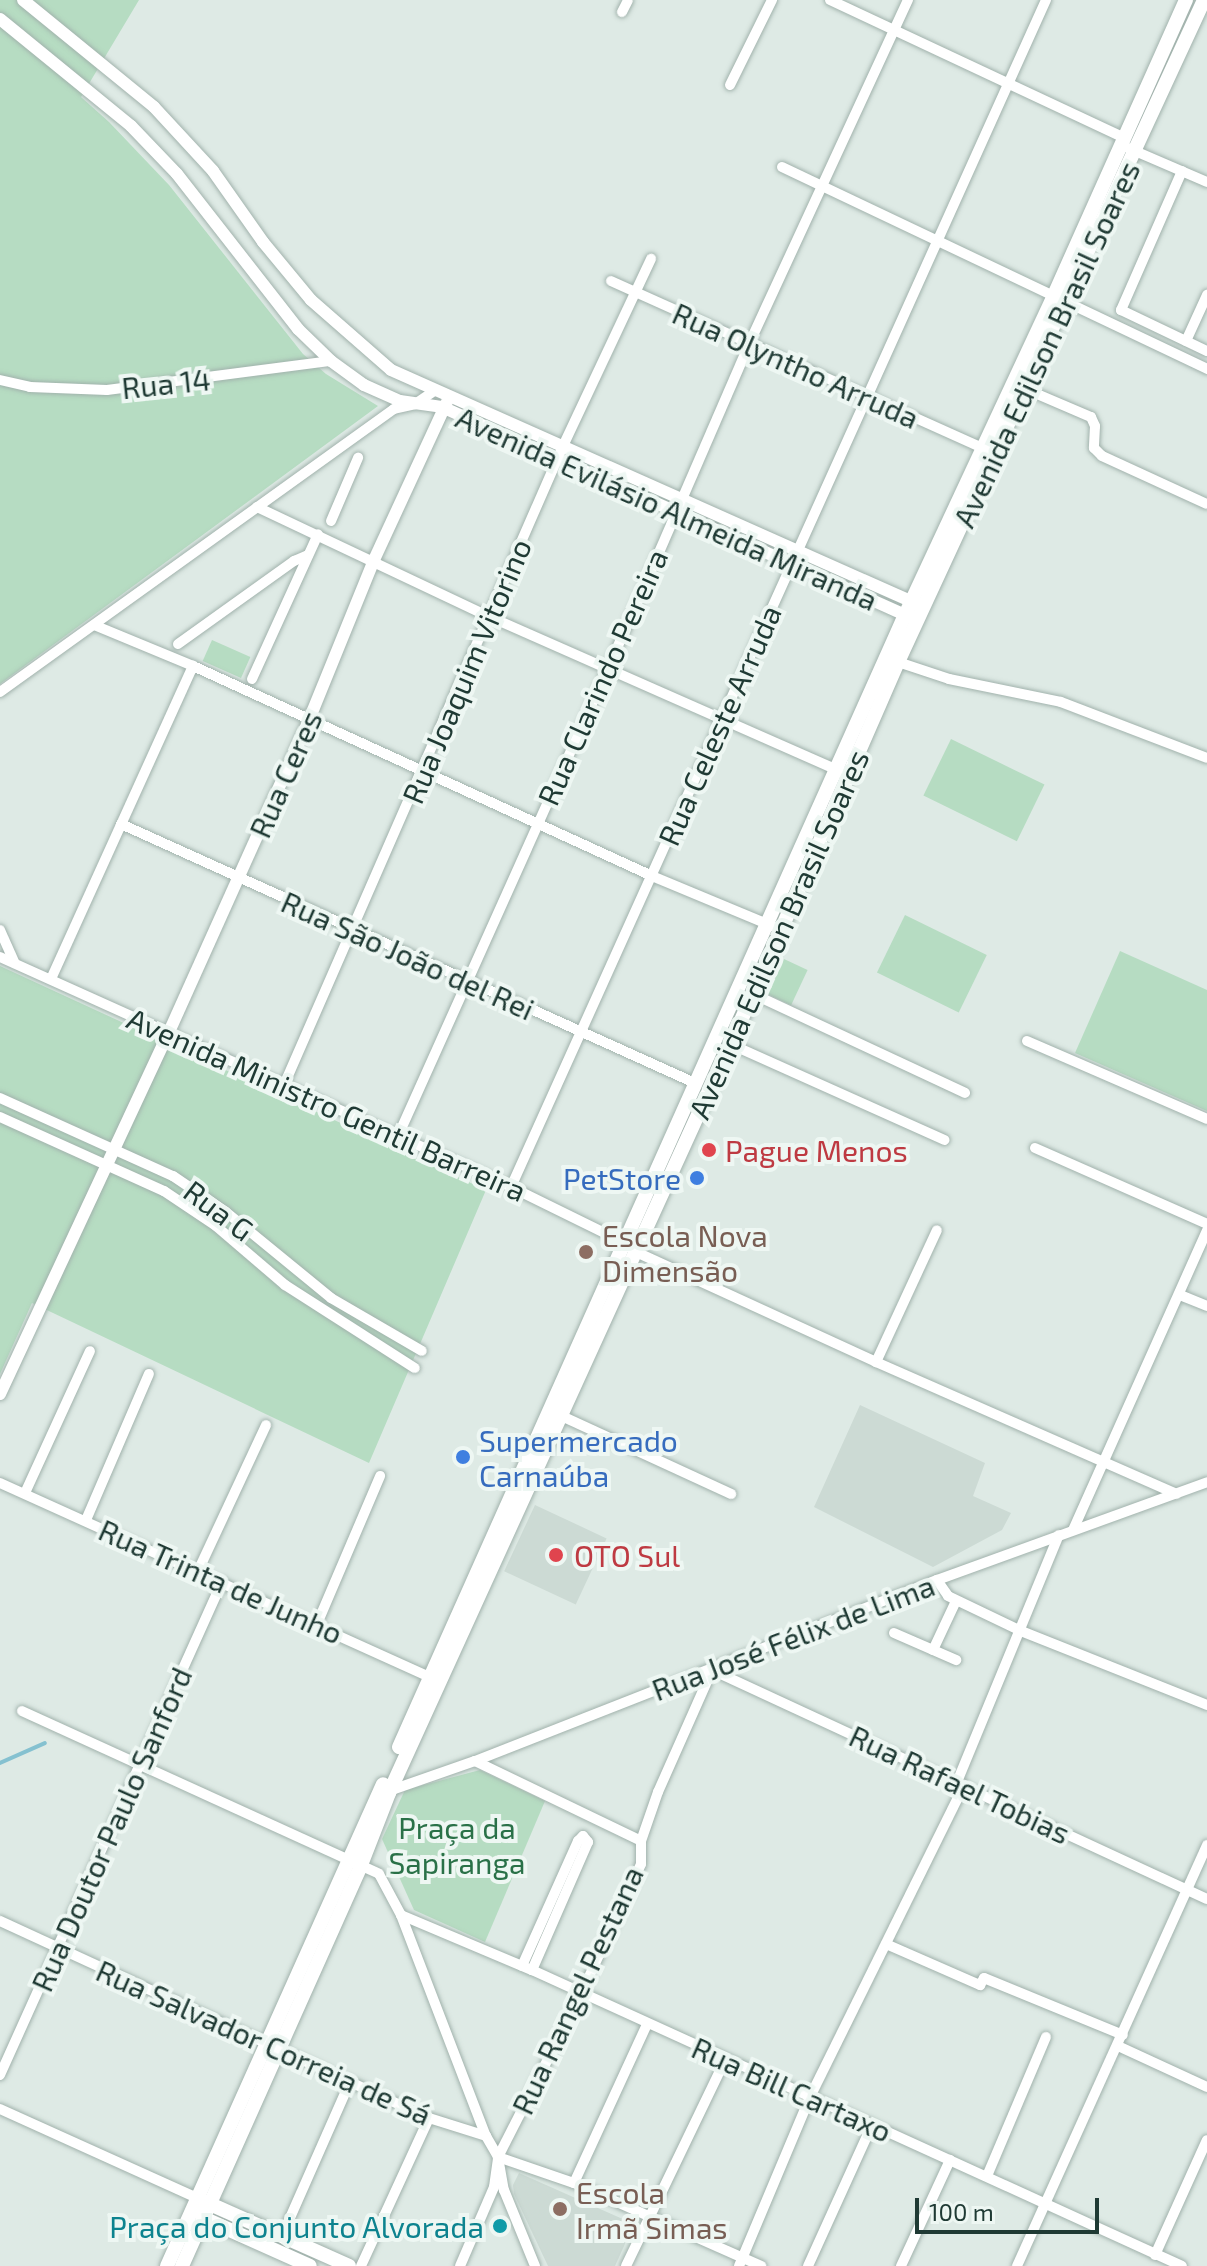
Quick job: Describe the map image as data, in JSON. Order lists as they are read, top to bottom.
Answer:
{
  "streets": {
    "main road": ["Avenida Edilson Brasil Soares"],
    "street": [
      "Rua Olyntho Arruda",
      "Rua 14",
      "Avenida Evilásio Almeida Miranda",
      "Rua Joaquim Vitorino",
      "Rua Clarindo Pereira",
      "Rua Celeste Arruda",
      "Rua Ceres",
      "Rua São João del Rei",
      "Avenida Ministro Gentil Barreira",
      "Rua G",
      "Rua Trinta de Junho",
      "Rua José Félix de Lima",
      "Rua Rafael Tobias",
      "Rua Doutor Paulo Sanford",
      "Rua Rangel Pestana",
      "Rua Salvador Correia de Sá",
      "Rua Bill Cartaxo"
    ]
  },
  "crossings": [
    ["Avenida Edilson Brasil Soares", "Rua Olyntho Arruda"],
    ["Avenida Edilson Brasil Soares", "Avenida Evilásio Almeida Miranda"],
    ["Avenida Edilson Brasil Soares", "Rua São João del Rei"],
    ["Avenida Edilson Brasil Soares", "Avenida Ministro Gentil Barreira"],
    ["Avenida Edilson Brasil Soares", "Rua Trinta de Junho"],
    ["Avenida Edilson Brasil Soares", "Rua José Félix de Lima"],
    ["Avenida Edilson Brasil Soares", "Rua Salvador Correia de Sá"],
    ["Rua Olyntho Arruda", "Rua Joaquim Vitorino"],
    ["Rua Olyntho Arruda", "Rua Clarindo Pereira"],
    ["Rua Olyntho Arruda", "Rua Celeste Arruda"],
    ["Rua 14", "Avenida Evilásio Almeida Miranda"],
    ["Avenida Evilásio Almeida Miranda", "Rua Joaquim Vitorino"],
    ["Avenida Evilásio Almeida Miranda", "Rua Clarindo Pereira"],
    ["Avenida Evilásio Almeida Miranda", "Rua Celeste Arruda"],
    ["Avenida Evilásio Almeida Miranda", "Rua Ceres"],
    ["Rua Joaquim Vitorino", "Rua São João del Rei"],
    ["Rua Joaquim Vitorino", "Avenida Ministro Gentil Barreira"],
    ["Rua Clarindo Pereira", "Rua São João del Rei"],
    ["Rua Clarindo Pereira", "Avenida Ministro Gentil Barreira"],
    ["Rua Celeste Arruda", "Rua São João del Rei"],
    ["Rua Celeste Arruda", "Avenida Ministro Gentil Barreira"],
    ["Rua Ceres", "Rua São João del Rei"],
    ["Rua Ceres", "Avenida Ministro Gentil Barreira"],
    ["Rua Ceres", "Rua G"],
    ["Avenida Ministro Gentil Barreira", "Rua José Félix de Lima"],
    ["Rua Trinta de Junho", "Rua Doutor Paulo Sanford"],
    ["Rua José Félix de Lima", "Rua Rafael Tobias"],
    ["Rua José Félix de Lima", "Rua Rangel Pestana"],
    ["Rua Rafael Tobias", "Rua Rangel Pestana"],
    ["Rua Doutor Paulo Sanford", "Rua Salvador Correia de Sá"],
    ["Rua Rangel Pestana", "Rua Bill Cartaxo"]
  ],
  "parks": ["Praça da Sapiranga"],
  "places": [
    "Pague Menos",
    "PetStore",
    "Escola Nova Dimensão",
    "Supermercado Carnaúba",
    "OTO Sul",
    "Escola Irmã Simas",
    "Praça do Conjunto Alvorada"
  ],
  "scale_bar": "100 m"
}
